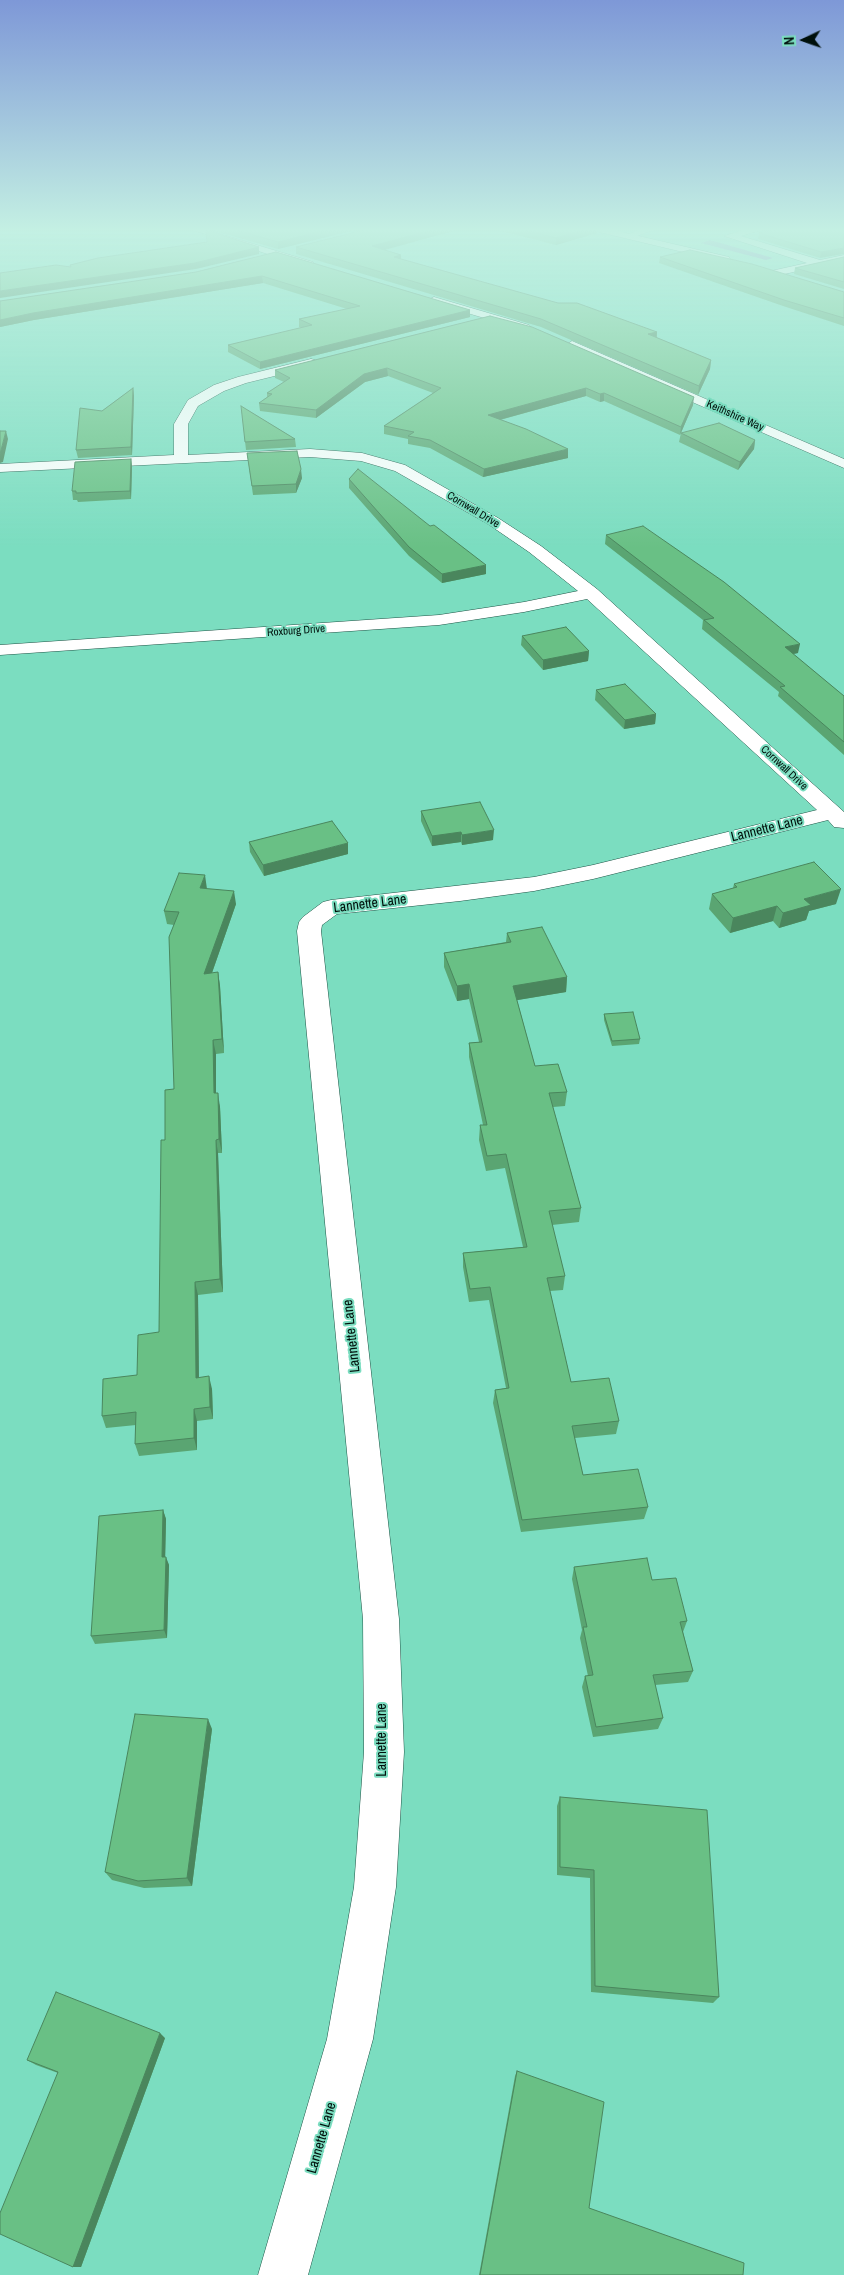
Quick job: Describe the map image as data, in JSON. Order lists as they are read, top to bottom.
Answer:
{
  "streets": {
    "street": [
      "Keithshire Way",
      "Cornwall Drive",
      "Roxburg Drive",
      "Lannette Lane"
    ]
  },
  "crossings": [
    ["Cornwall Drive", "Roxburg Drive"],
    ["Cornwall Drive", "Lannette Lane"]
  ],
  "north": "left"
}
